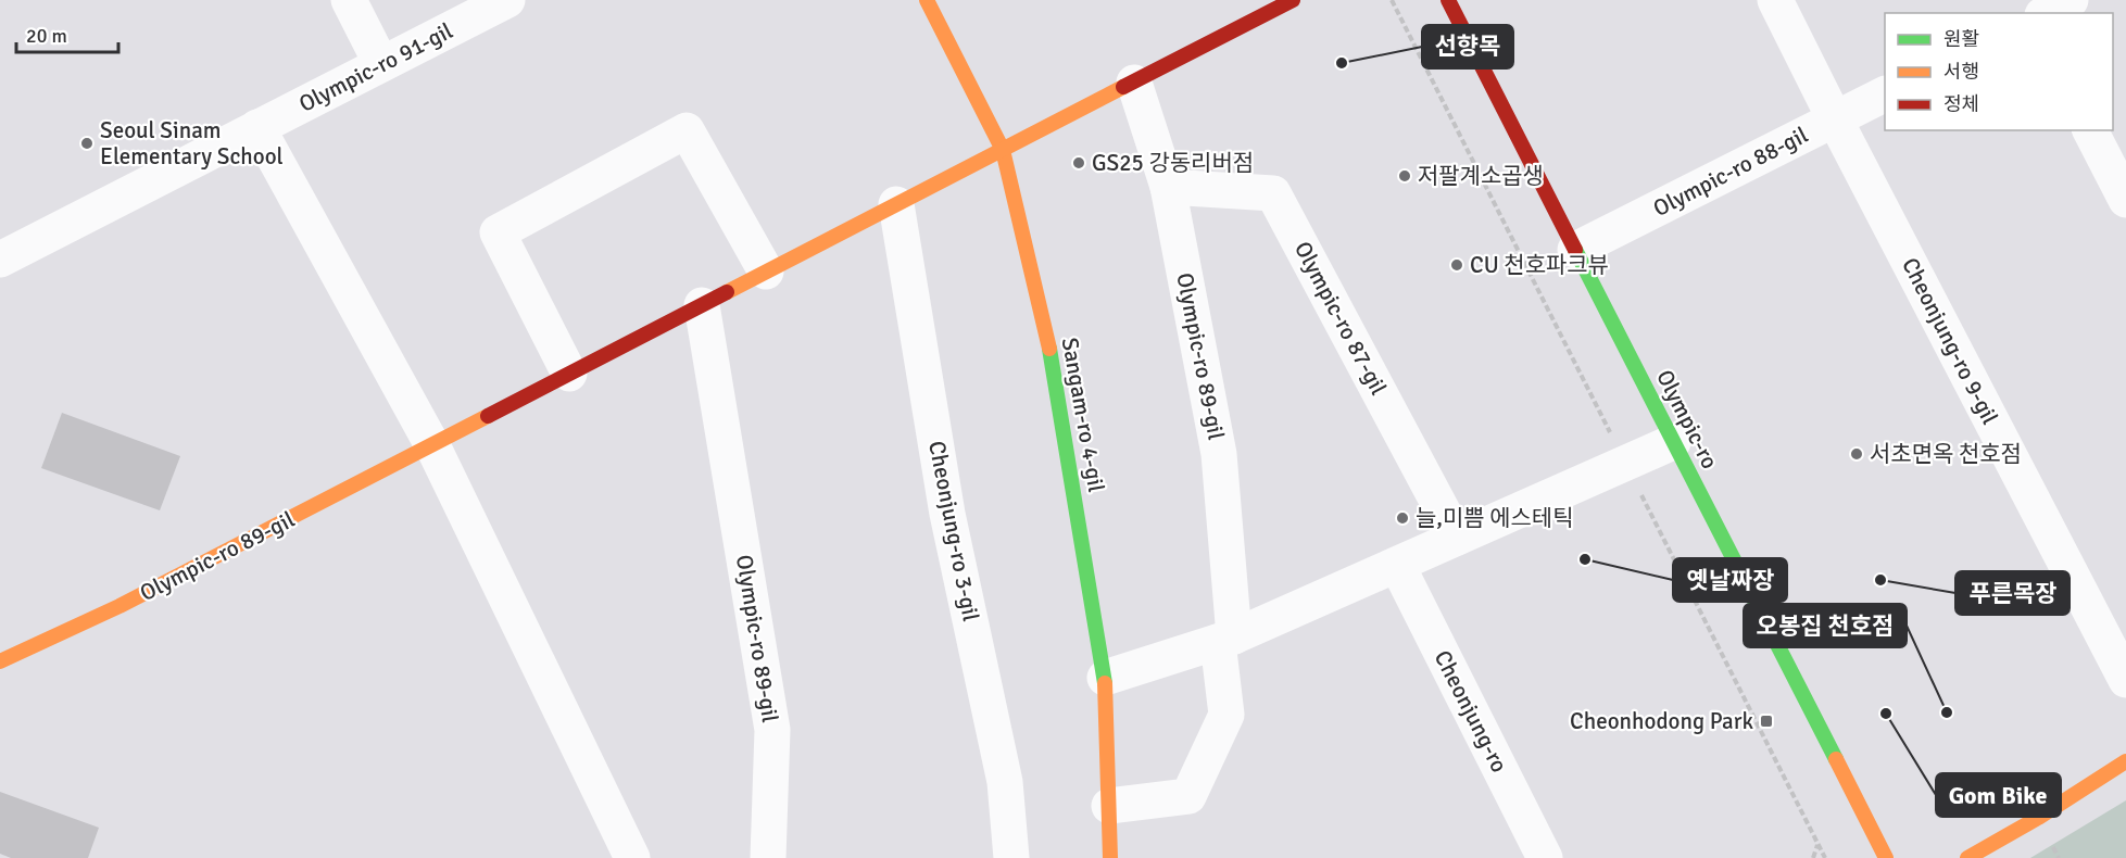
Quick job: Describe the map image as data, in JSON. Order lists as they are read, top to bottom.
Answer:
{
  "streets": {
    "street": [
      "Olympic-ro 91-gil",
      "Olympic-ro 88-gil",
      "Olympic-ro 87-gil",
      "Cheonjung-ro 9-gil",
      "Olympic-ro 89-gil",
      "Sangam-ro 4-gil",
      "Olympic-ro",
      "Cheonjung-ro 3-gil",
      "Cheonjung-ro"
    ]
  },
  "crossings": [
    ["Olympic-ro 88-gil", "Cheonjung-ro 9-gil"],
    ["Olympic-ro 88-gil", "Olympic-ro"],
    ["Olympic-ro 87-gil", "Olympic-ro 89-gil"],
    ["Olympic-ro 89-gil", "Sangam-ro 4-gil"],
    ["Olympic-ro 89-gil", "Cheonjung-ro 3-gil"]
  ],
  "places": {
    "other": [
      "선향목",
      "Seoul Sinam Elementary School",
      "GS25 강동리버점",
      "저팔계소곱생",
      "CU 천호파크뷰",
      "서초면옥 천호점",
      "늘,미쁨 에스테틱",
      "옛날짜장",
      "푸른목장",
      "오봉집 천호점",
      "Gom Bike"
    ],
    "transit": ["Cheonhodong Park"]
  },
  "legend": ["원활", "서행", "정체"],
  "scale_bar": "20 m"
}
